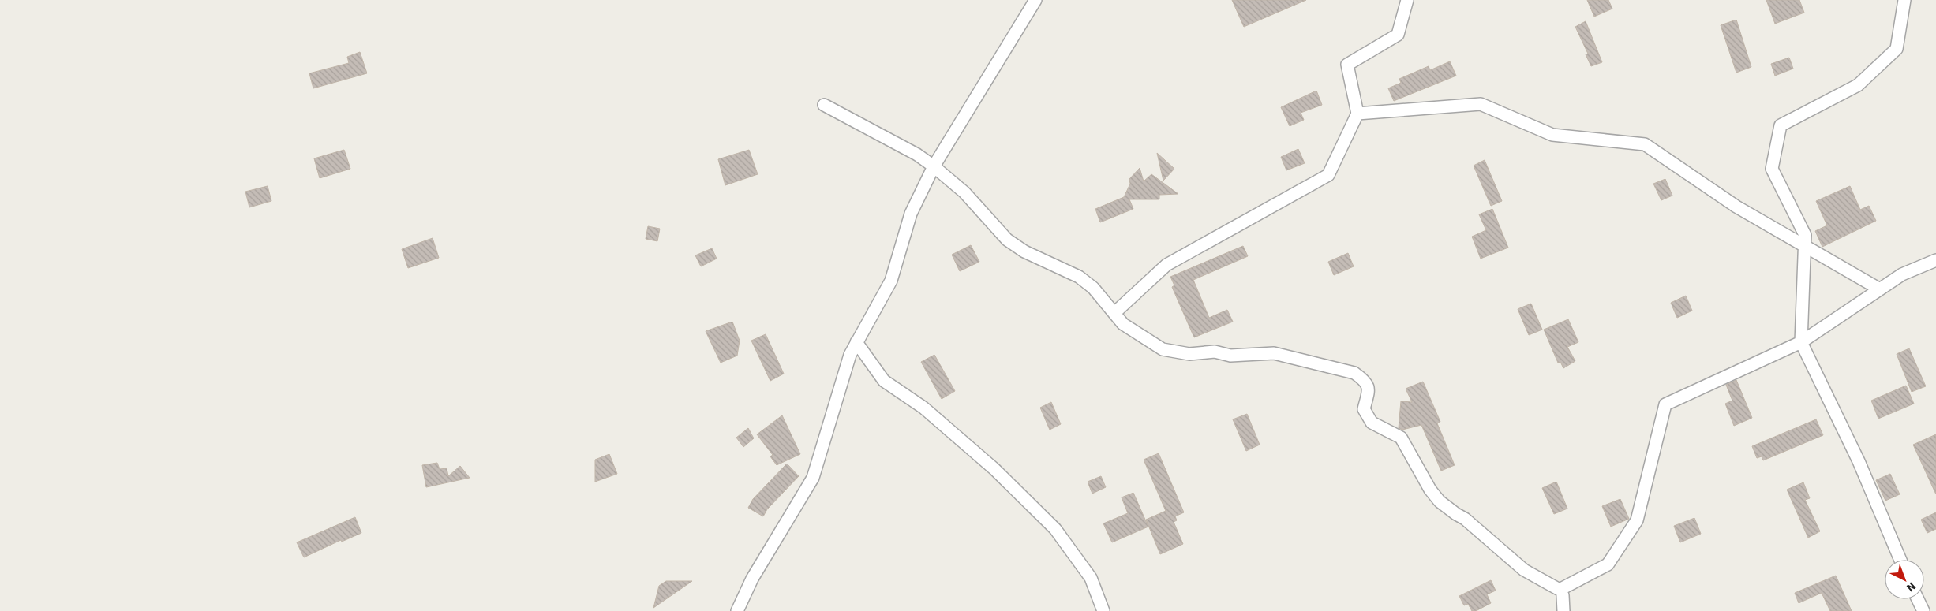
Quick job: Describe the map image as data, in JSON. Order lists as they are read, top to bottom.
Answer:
{
  "north": "bottom right"
}
